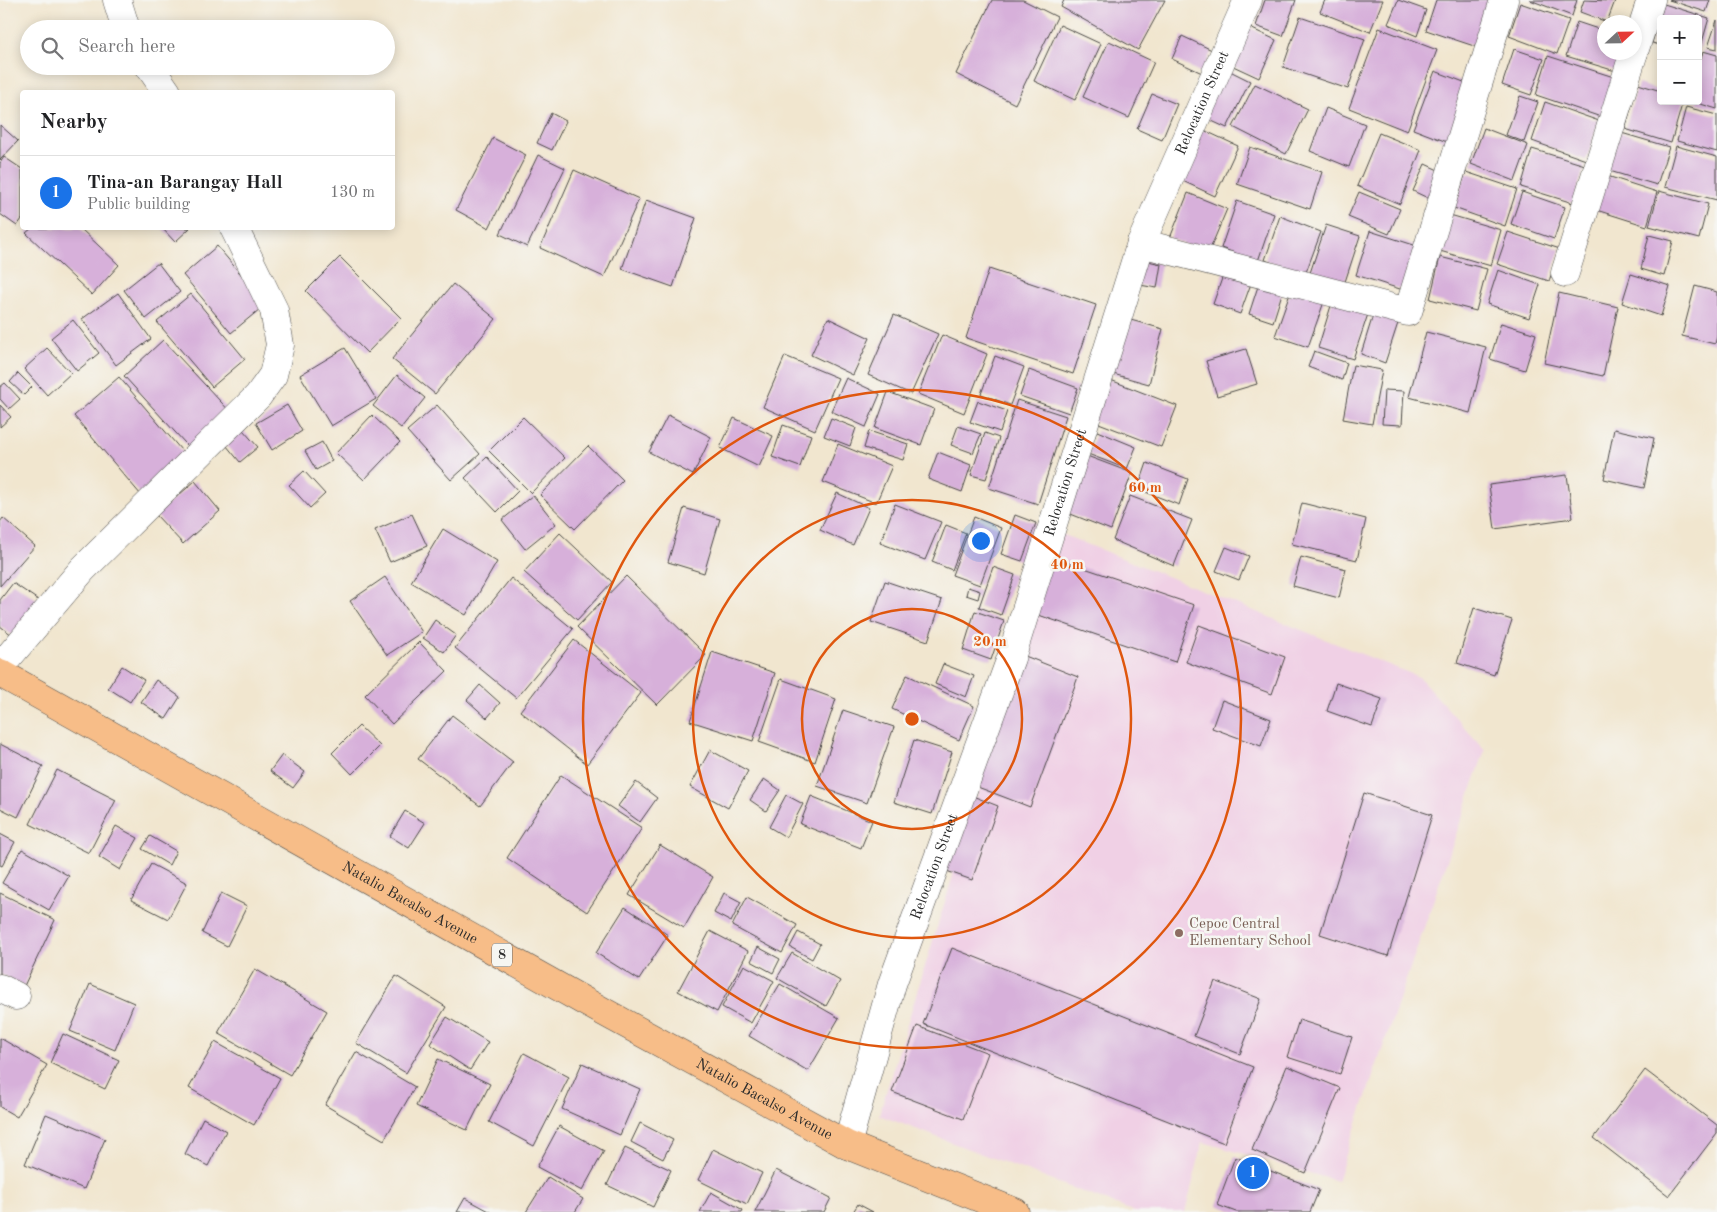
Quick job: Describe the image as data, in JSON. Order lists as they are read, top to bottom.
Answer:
{
  "streets": {
    "highway": ["Natalio Bacalso Avenue", "8"],
    "street": ["Relocation Street"]
  },
  "crossings": [
    ["Relocation Street", "Natalio Bacalso Avenue"]
  ],
  "places": ["Cepoc Central Elementary School"],
  "north": "right",
  "page": {
    "map_buttons": ["+", "−"],
    "search": "Search here",
    "heading": "Nearby",
    "list": [
      {
        "mark": "1",
        "name": "Tina-an Barangay Hall",
        "note": "Public building",
        "value": "130 m"
      }
    ],
    "pins": "1"
  },
  "rings": ["60 m", "40 m", "20 m"]
}
